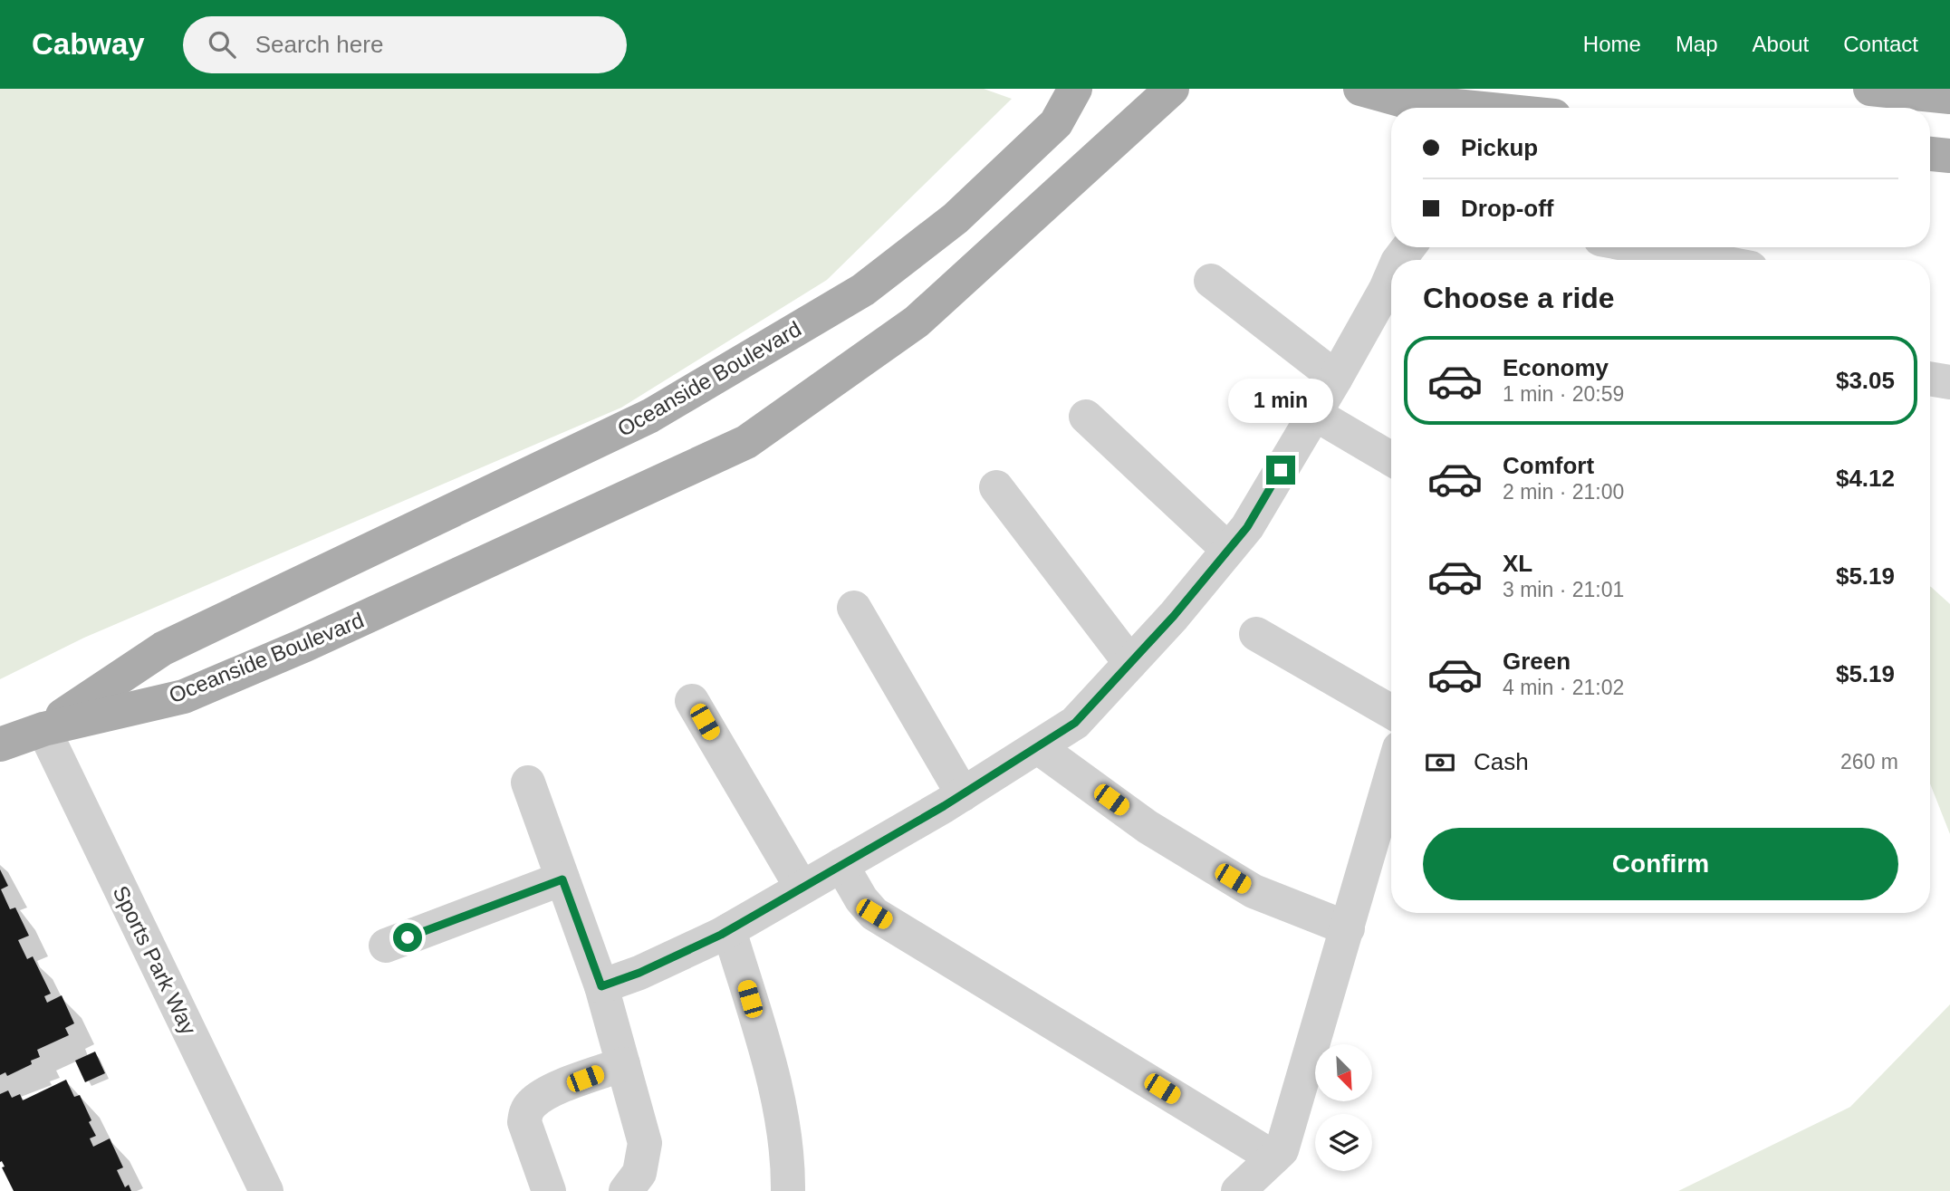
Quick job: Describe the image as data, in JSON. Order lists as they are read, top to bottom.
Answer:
{
  "streets": {
    "main road": ["Oceanside Boulevard"],
    "street": ["Sports Park Way"]
  },
  "crossings": [
    ["Oceanside Boulevard", "Sports Park Way"]
  ],
  "north": "bottom right",
  "page": {
    "header": "Cabway",
    "search": "Search here",
    "nav": [
      "Home",
      "Map",
      "About",
      "Contact"
    ],
    "banner": ["Pickup", "Drop-off"],
    "heading": "Choose a ride",
    "list": [
      {
        "name": "Economy",
        "note": "1 min · 20:59",
        "value": "$3.05"
      },
      {
        "name": "Comfort",
        "note": "2 min · 21:00",
        "value": "$4.12"
      },
      {
        "name": "XL",
        "note": "3 min · 21:01",
        "value": "$5.19"
      },
      {
        "name": "Green",
        "note": "4 min · 21:02",
        "value": "$5.19"
      }
    ],
    "bubble": "1 min",
    "pay": ["Cash", "260 m"],
    "buttons": "Confirm"
  }
}
